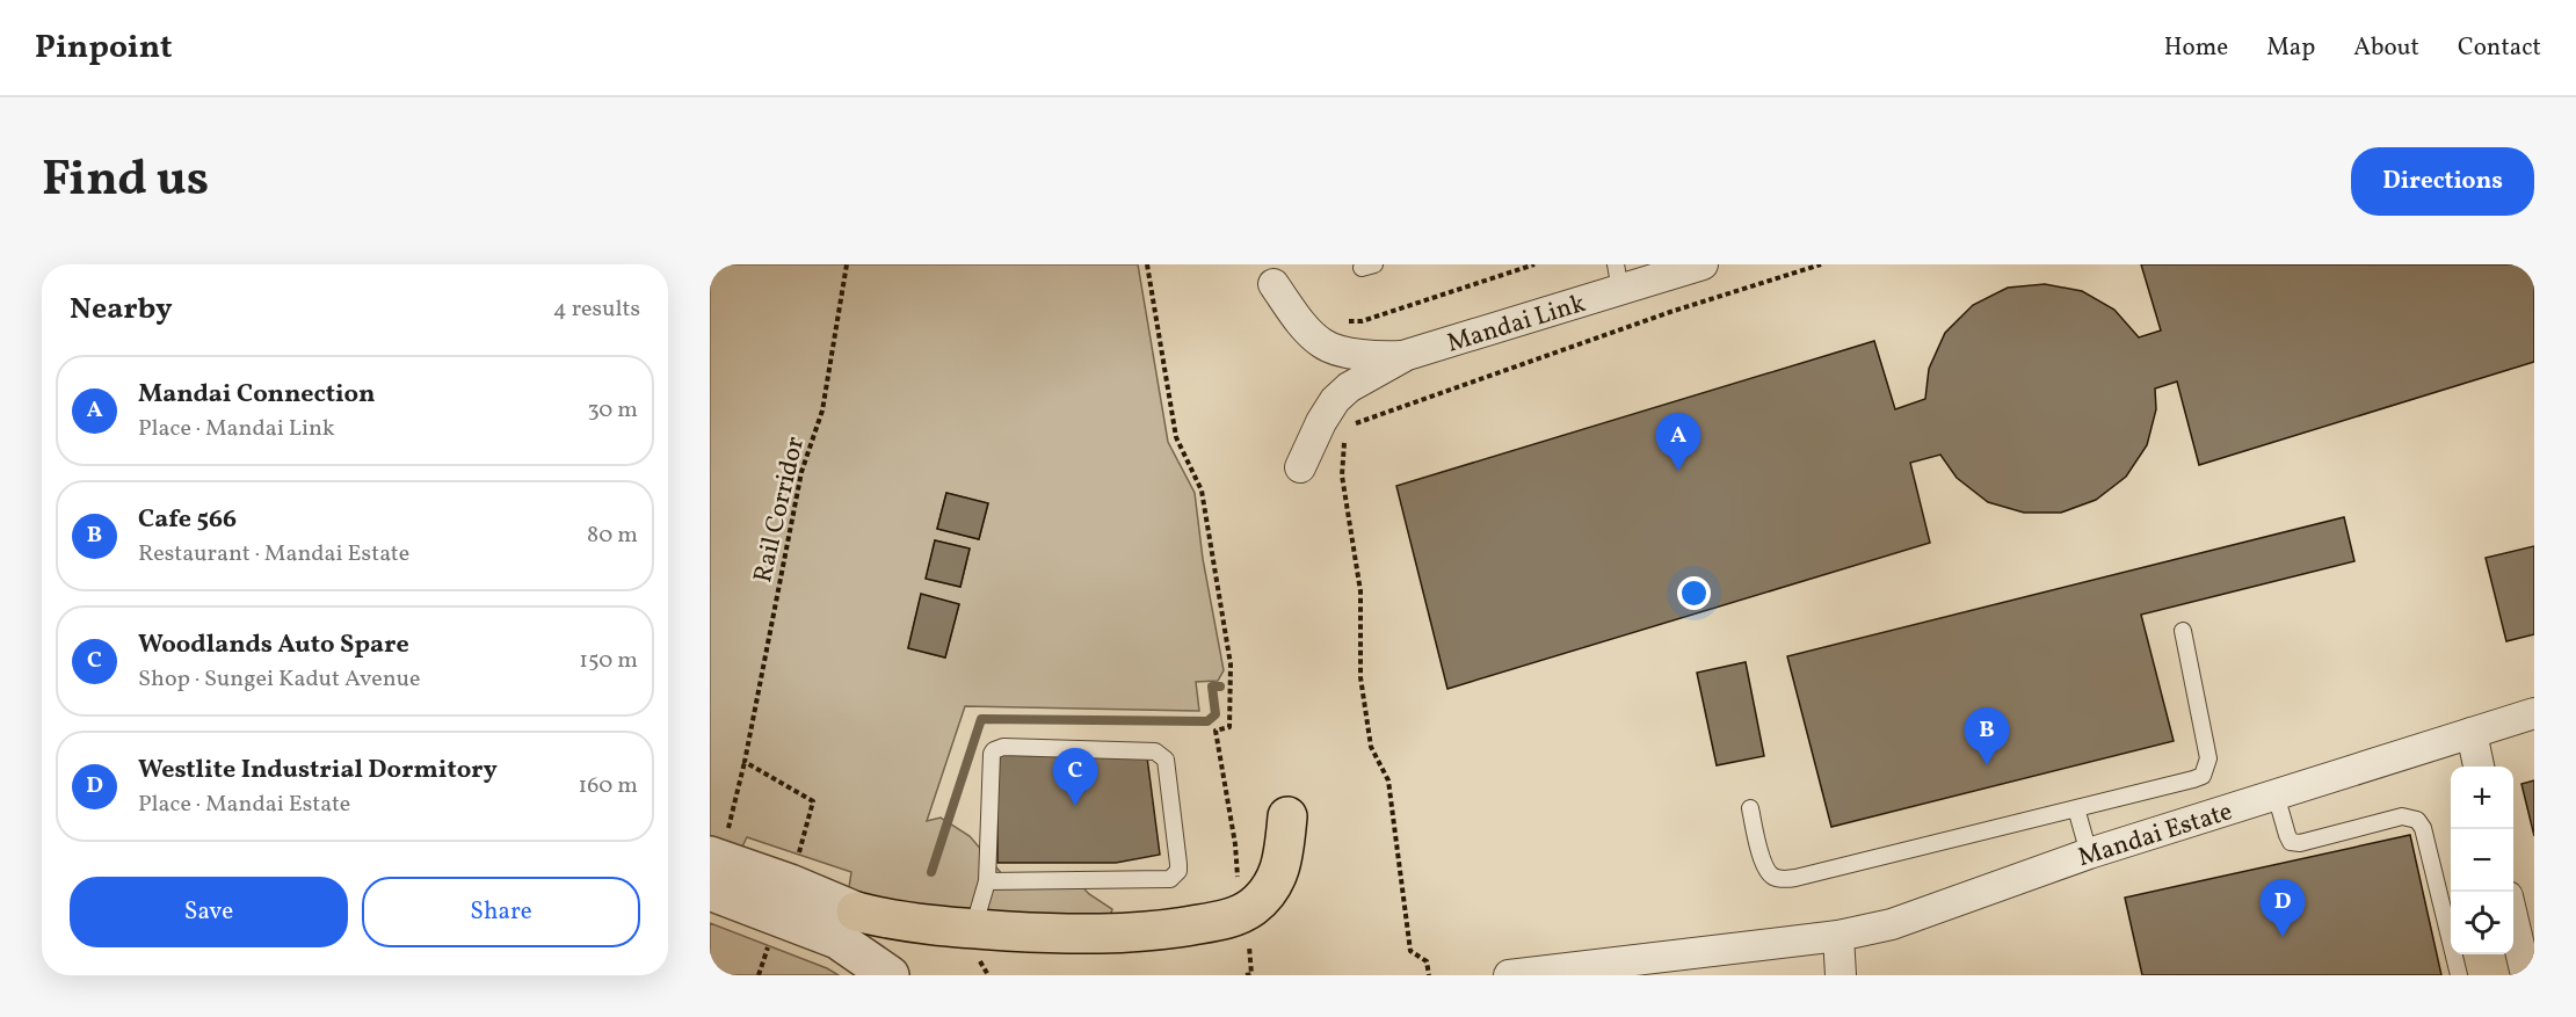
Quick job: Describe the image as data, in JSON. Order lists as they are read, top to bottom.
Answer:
{
  "streets": {
    "street": ["Mandai Link", "Mandai Estate"],
    "path": ["Rail Corridor"]
  },
  "page": {
    "header": "Pinpoint",
    "nav": [
      "Home",
      "Map",
      "About",
      "Contact"
    ],
    "title": "Find us",
    "buttons": [
      "Directions",
      ["Save", "Share"]
    ],
    "heading": ["Nearby", "4 results"],
    "list": [
      {
        "mark": "A",
        "name": "Mandai Connection",
        "note": "Place · Mandai Link",
        "value": "30 m"
      },
      {
        "mark": "B",
        "name": "Cafe 566",
        "note": "Restaurant · Mandai Estate",
        "value": "80 m"
      },
      {
        "mark": "C",
        "name": "Woodlands Auto Spare",
        "note": "Shop · Sungei Kadut Avenue",
        "value": "150 m"
      },
      {
        "mark": "D",
        "name": "Westlite Industrial Dormitory",
        "note": "Place · Mandai Estate",
        "value": "160 m"
      }
    ],
    "pins": [
      "A",
      "B",
      "C",
      "D"
    ],
    "map_buttons": ["+", "−"]
  }
}
